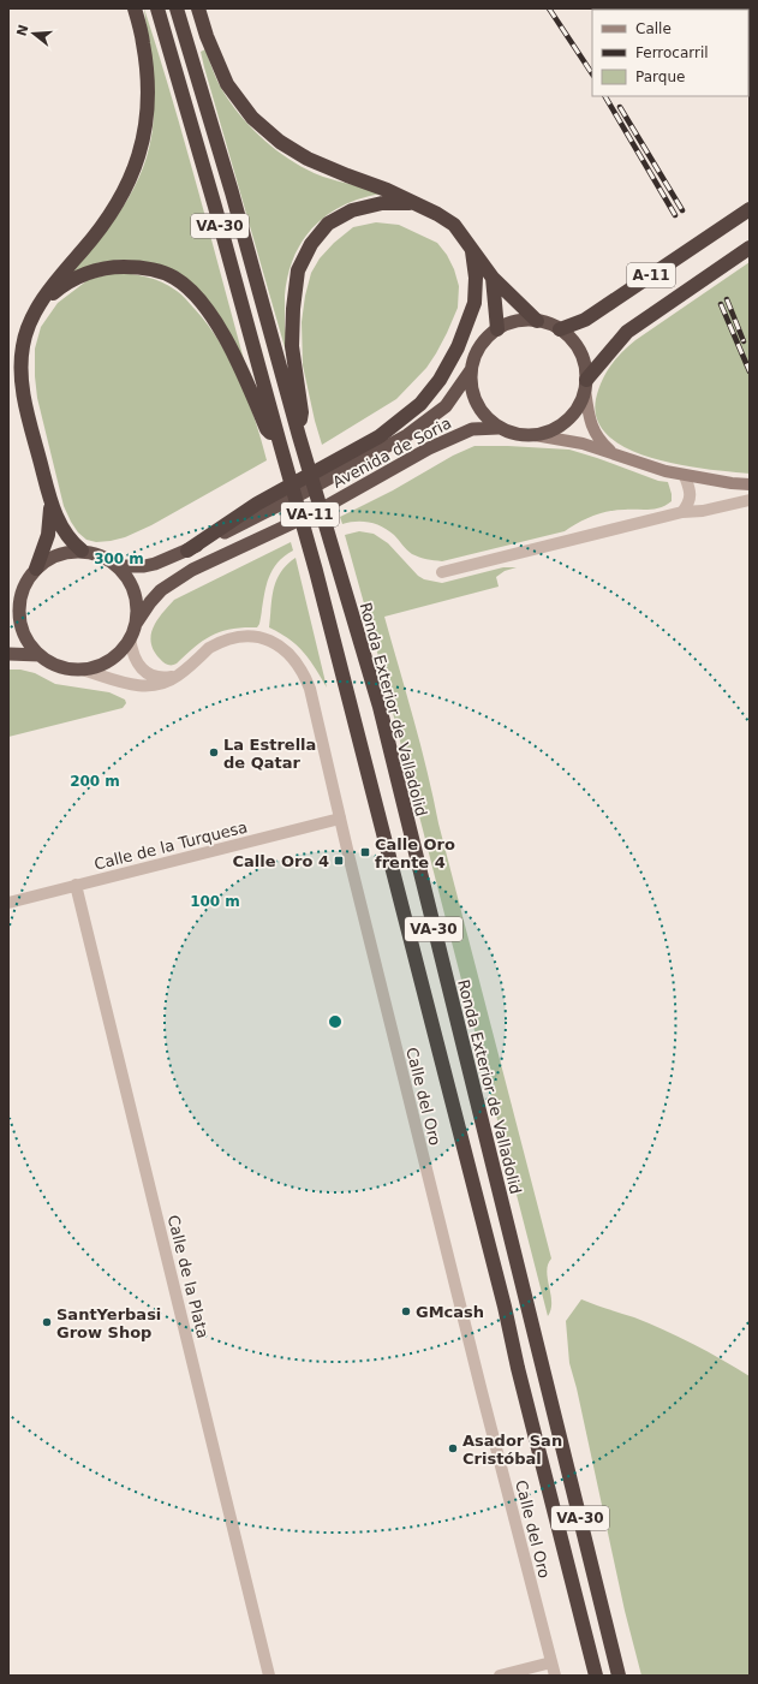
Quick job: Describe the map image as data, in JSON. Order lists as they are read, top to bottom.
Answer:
{
  "streets": {
    "highway": [
      "VA-30",
      "A-11",
      "Avenida de Soria",
      "VA-11",
      "Ronda Exterior de Valladolid"
    ],
    "street": ["Calle de la Turquesa", "Calle del Oro", "Calle de la Plata"]
  },
  "crossings": [
    ["A-11", "Avenida de Soria"],
    ["A-11", "VA-11"],
    ["Avenida de Soria", "VA-11"],
    ["Avenida de Soria", "Calle del Oro"],
    ["VA-11", "Calle del Oro"],
    ["Calle de la Turquesa", "Calle del Oro"],
    ["Calle de la Turquesa", "Calle de la Plata"]
  ],
  "places": {
    "other": [
      "La Estrella de Qatar",
      "GMcash",
      "SantYerbasi Grow Shop",
      "Asador San Cristóbal"
    ],
    "transit": ["Calle Oro frente 4", "Calle Oro 4"]
  },
  "legend": ["Calle", "Ferrocarril", "Parque"],
  "north": "left",
  "rings": ["300 m", "200 m", "100 m"]
}
